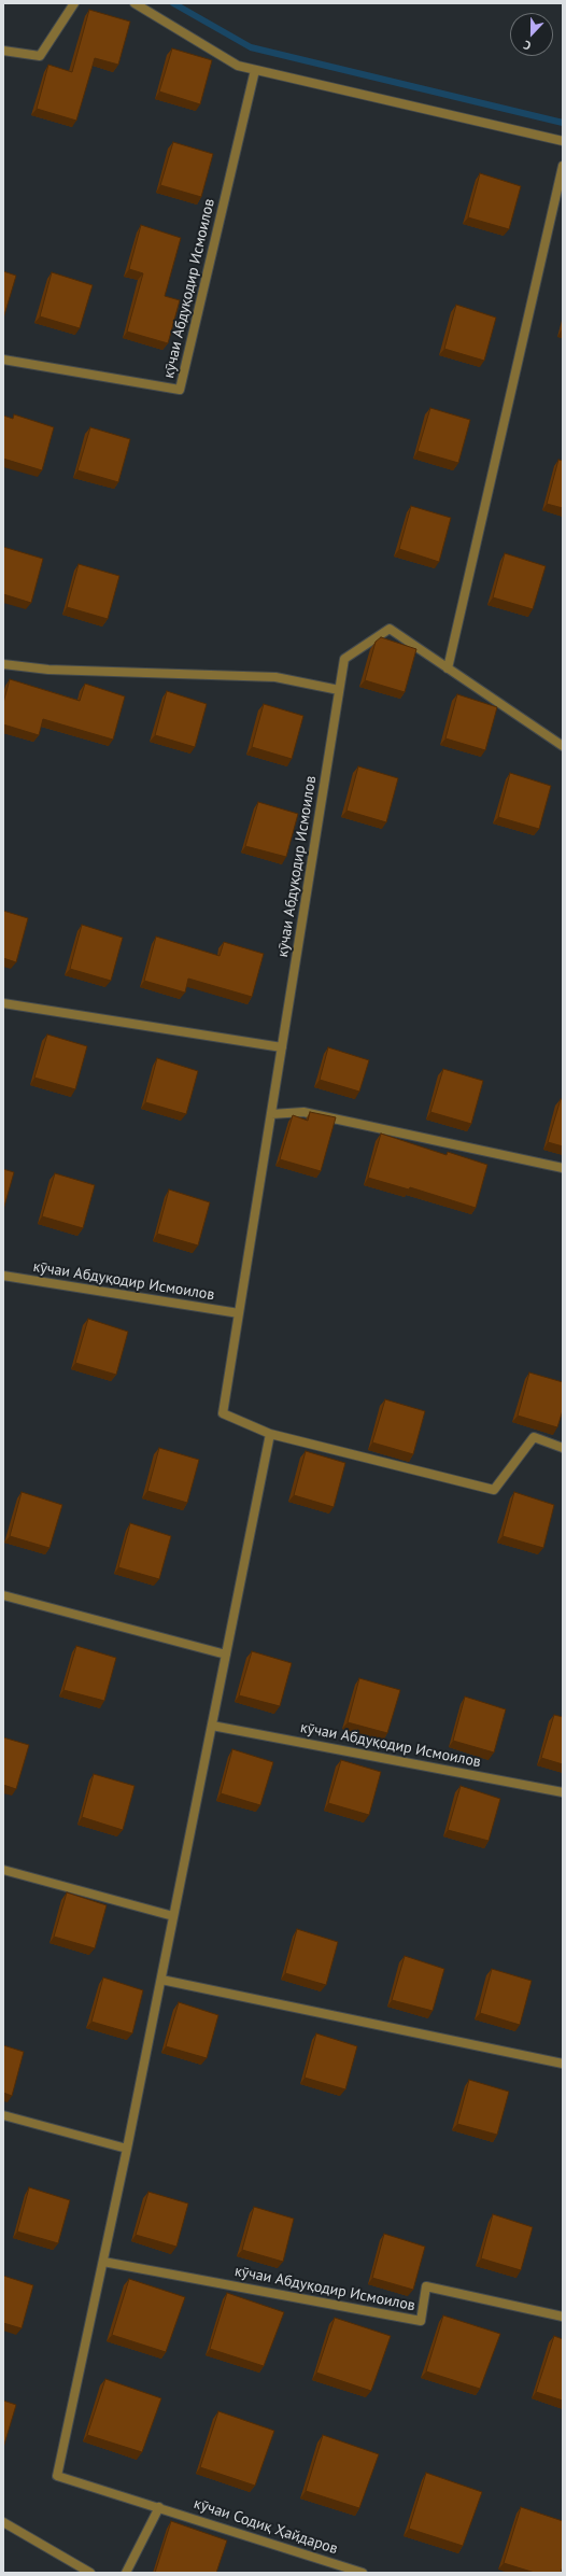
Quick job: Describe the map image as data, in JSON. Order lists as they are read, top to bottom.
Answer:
{
  "streets": {
    "street": ["кӯчаи Абдуқодир Исмоилов", "кӯчаи Содиқ Ҳайдаров"]
  },
  "north": "bottom"
}
